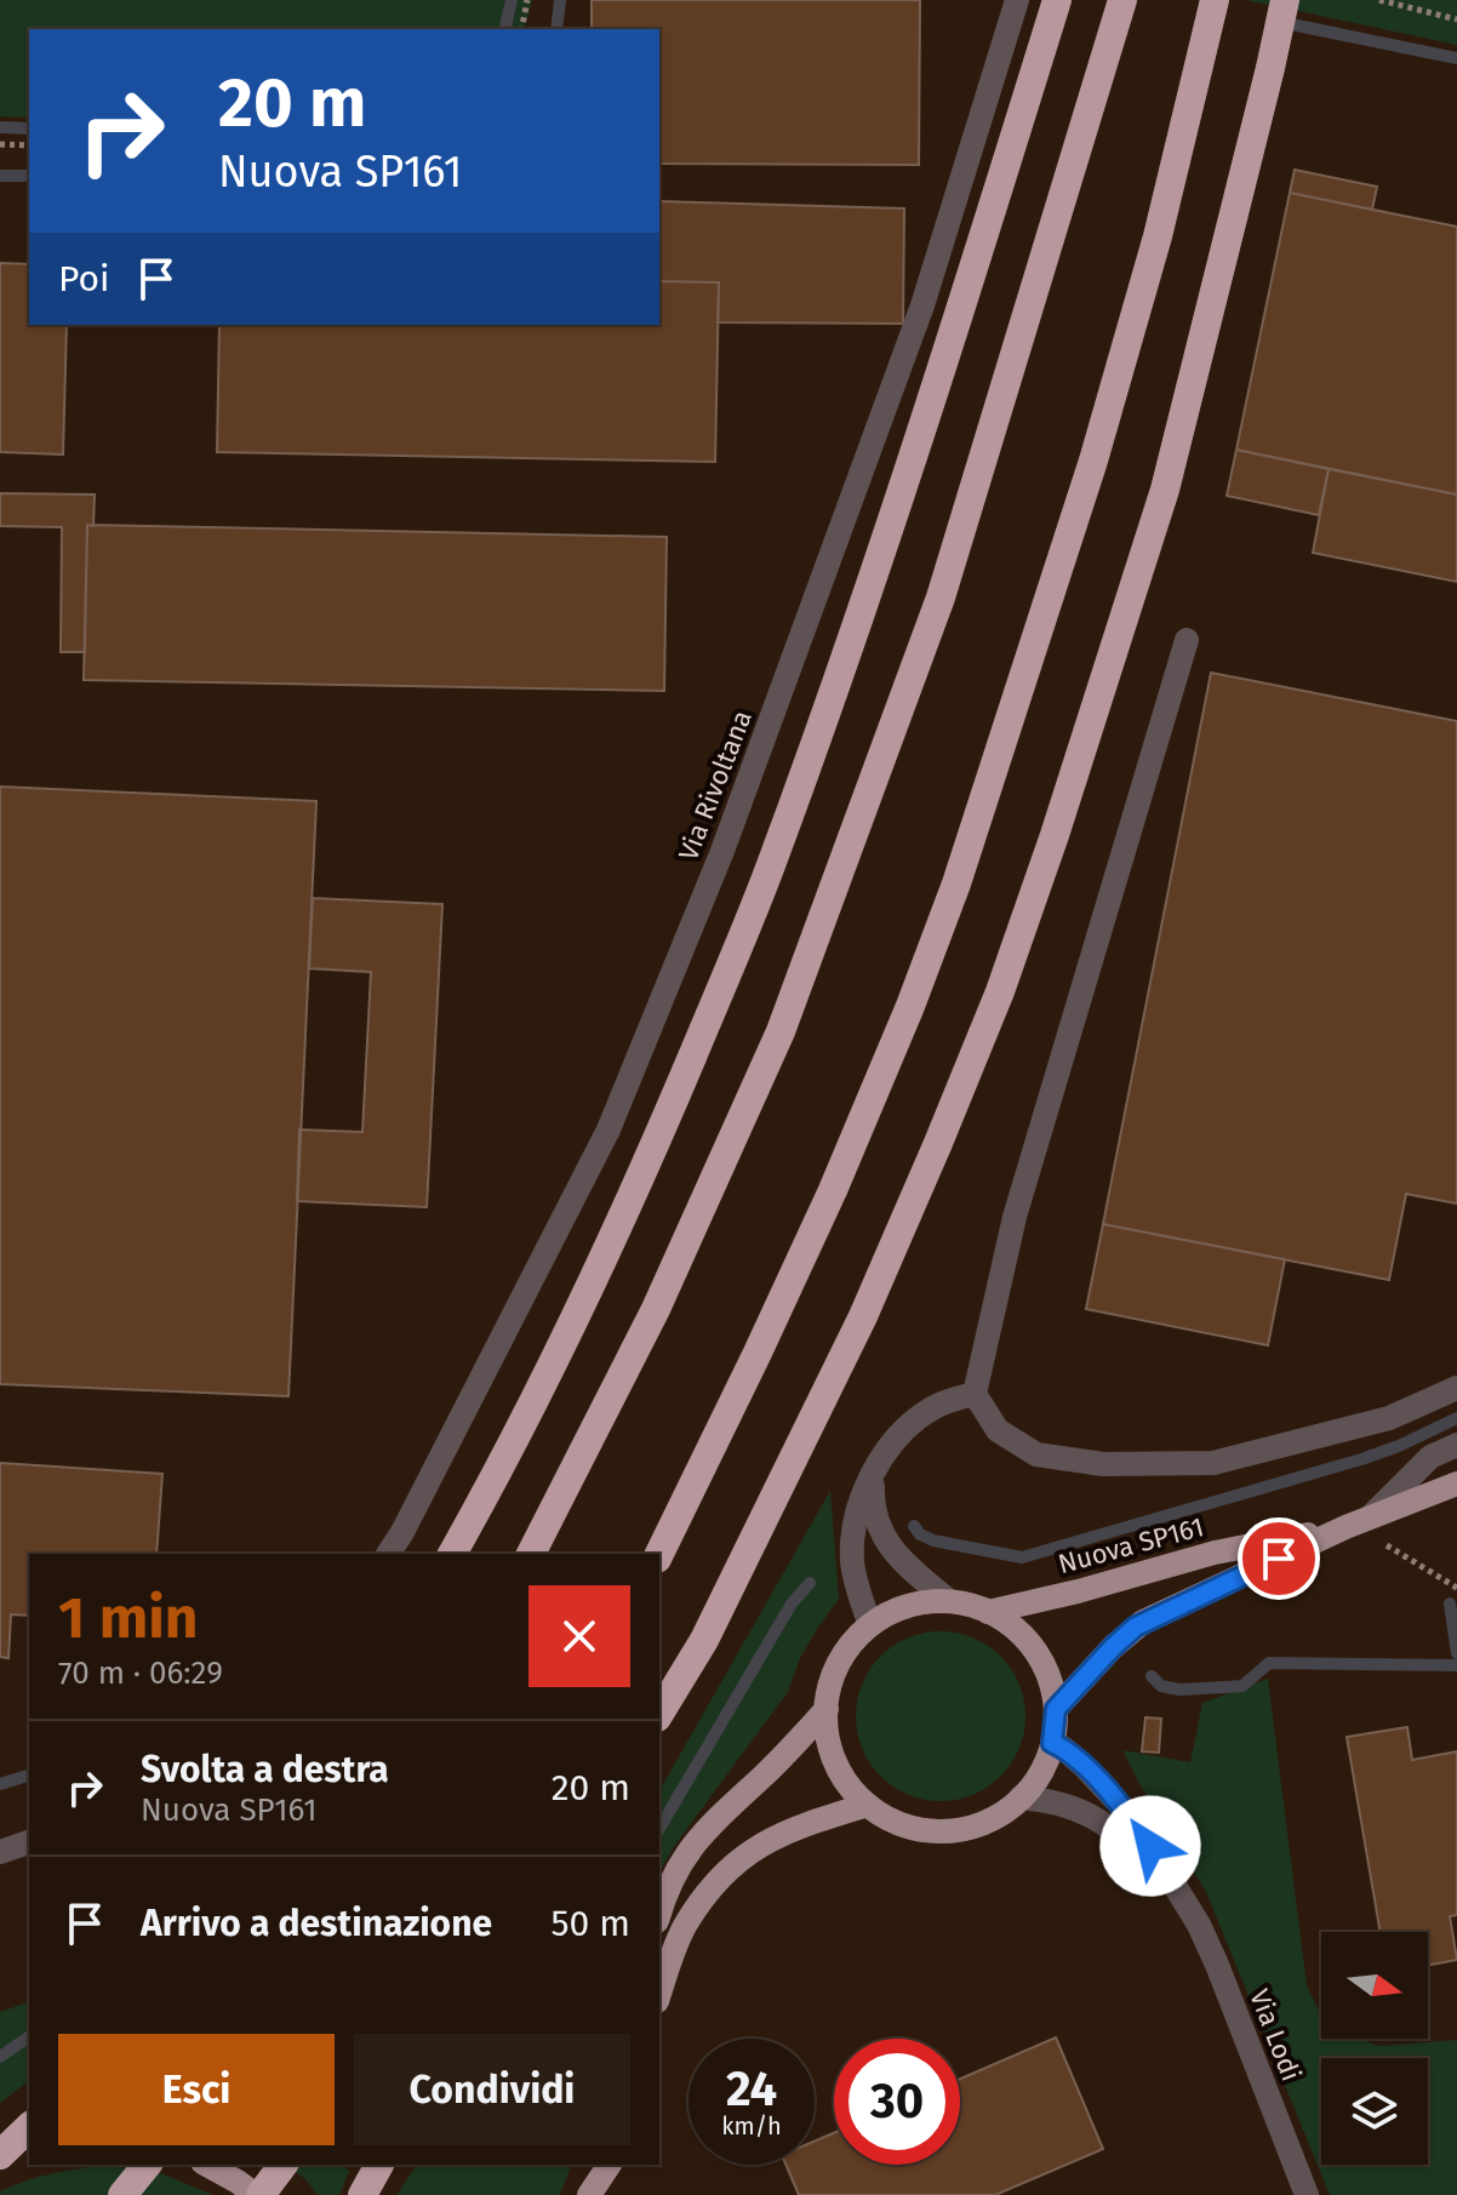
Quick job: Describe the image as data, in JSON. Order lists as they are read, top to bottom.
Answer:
{
  "streets": {
    "main road": ["Nuova SP161"],
    "street": ["Via Rivoltana", "Via Lodi"]
  },
  "crossings": [
    ["Nuova SP161", "Via Lodi"]
  ],
  "north": "right",
  "page": {
    "turn": ["20 m", "Nuova SP161"],
    "then": "Poi",
    "heading": ["1 min", "70 m · 06:29"],
    "list": [
      {
        "name": "Svolta a destra",
        "note": "Nuova SP161",
        "value": "20 m"
      },
      {
        "name": "Arrivo a destinazione",
        "value": "50 m"
      }
    ],
    "buttons": ["Esci", "Condividi"],
    "speed": "24 km/h",
    "limit": "30"
  }
}
